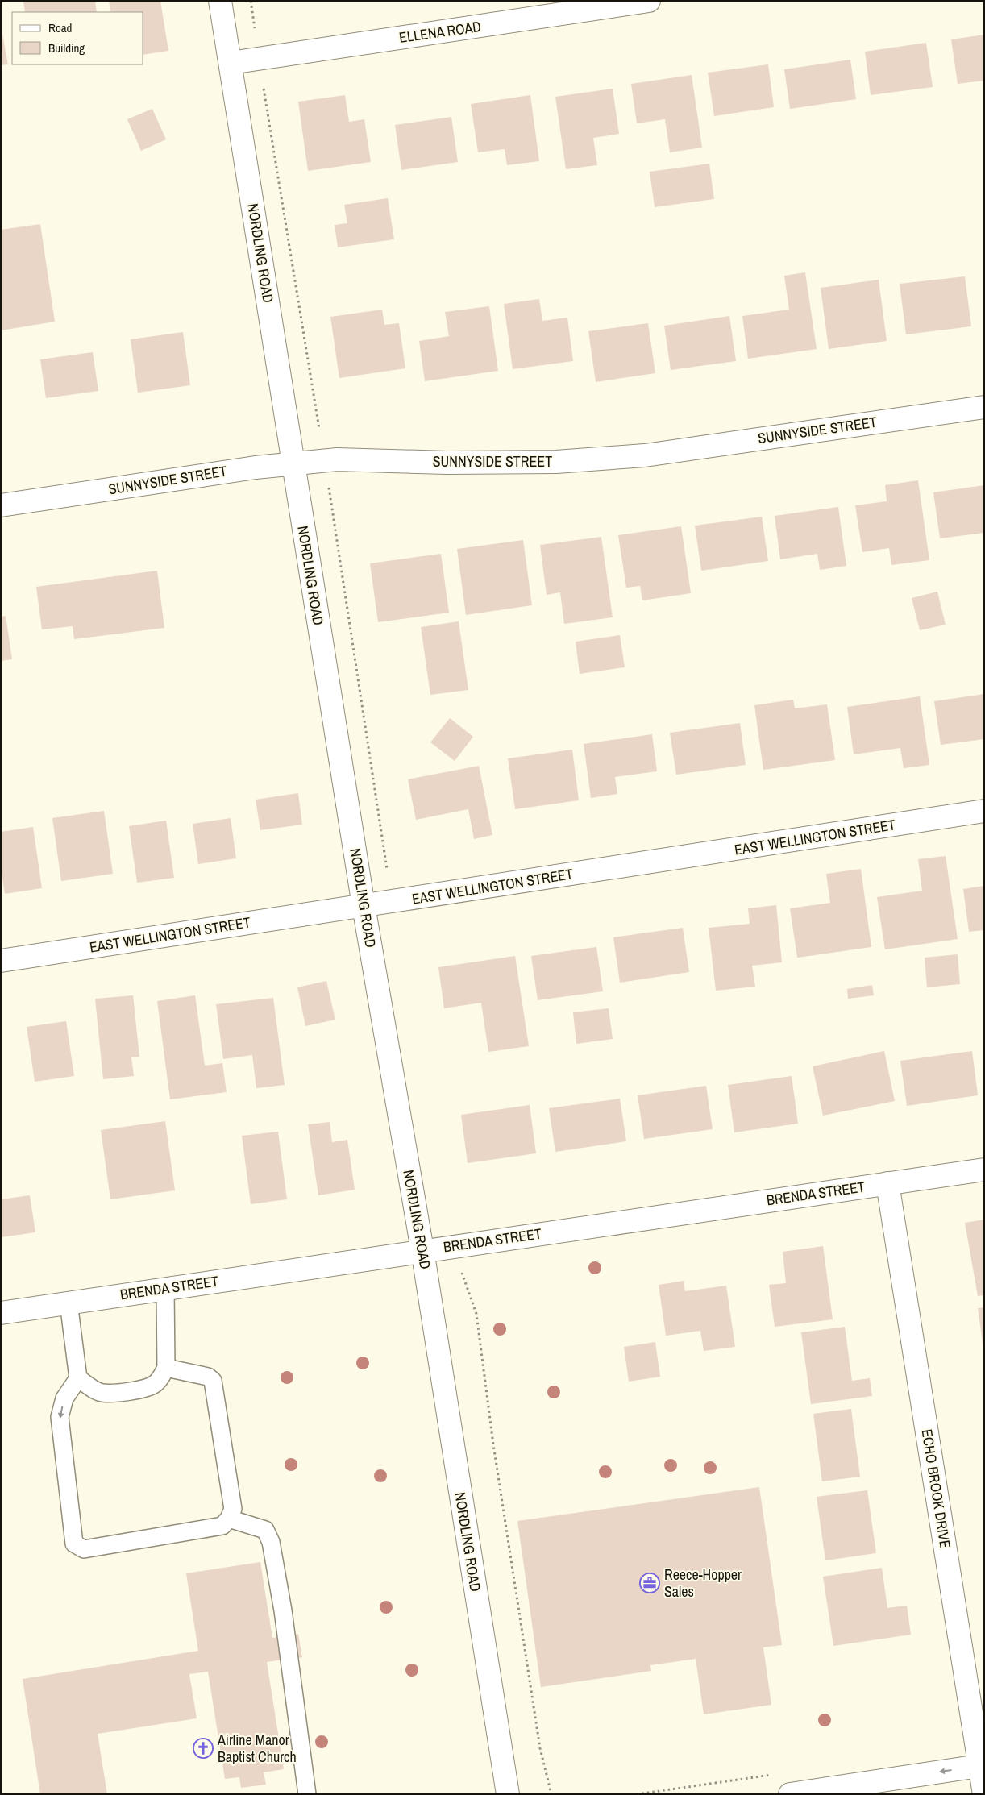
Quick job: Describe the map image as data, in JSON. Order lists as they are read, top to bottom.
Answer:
{
  "streets": {
    "street": [
      "ELLENA ROAD",
      "NORDLING ROAD",
      "SUNNYSIDE STREET",
      "EAST WELLINGTON STREET",
      "BRENDA STREET",
      "ECHO BROOK DRIVE"
    ]
  },
  "crossings": [
    ["ELLENA ROAD", "NORDLING ROAD"],
    ["NORDLING ROAD", "SUNNYSIDE STREET"],
    ["NORDLING ROAD", "EAST WELLINGTON STREET"],
    ["NORDLING ROAD", "BRENDA STREET"],
    ["BRENDA STREET", "ECHO BROOK DRIVE"]
  ],
  "places": {
    "office": ["Reece-Hopper Sales"],
    "church": ["Airline Manor Baptist Church"]
  },
  "legend": ["Road", "Building"]
}
